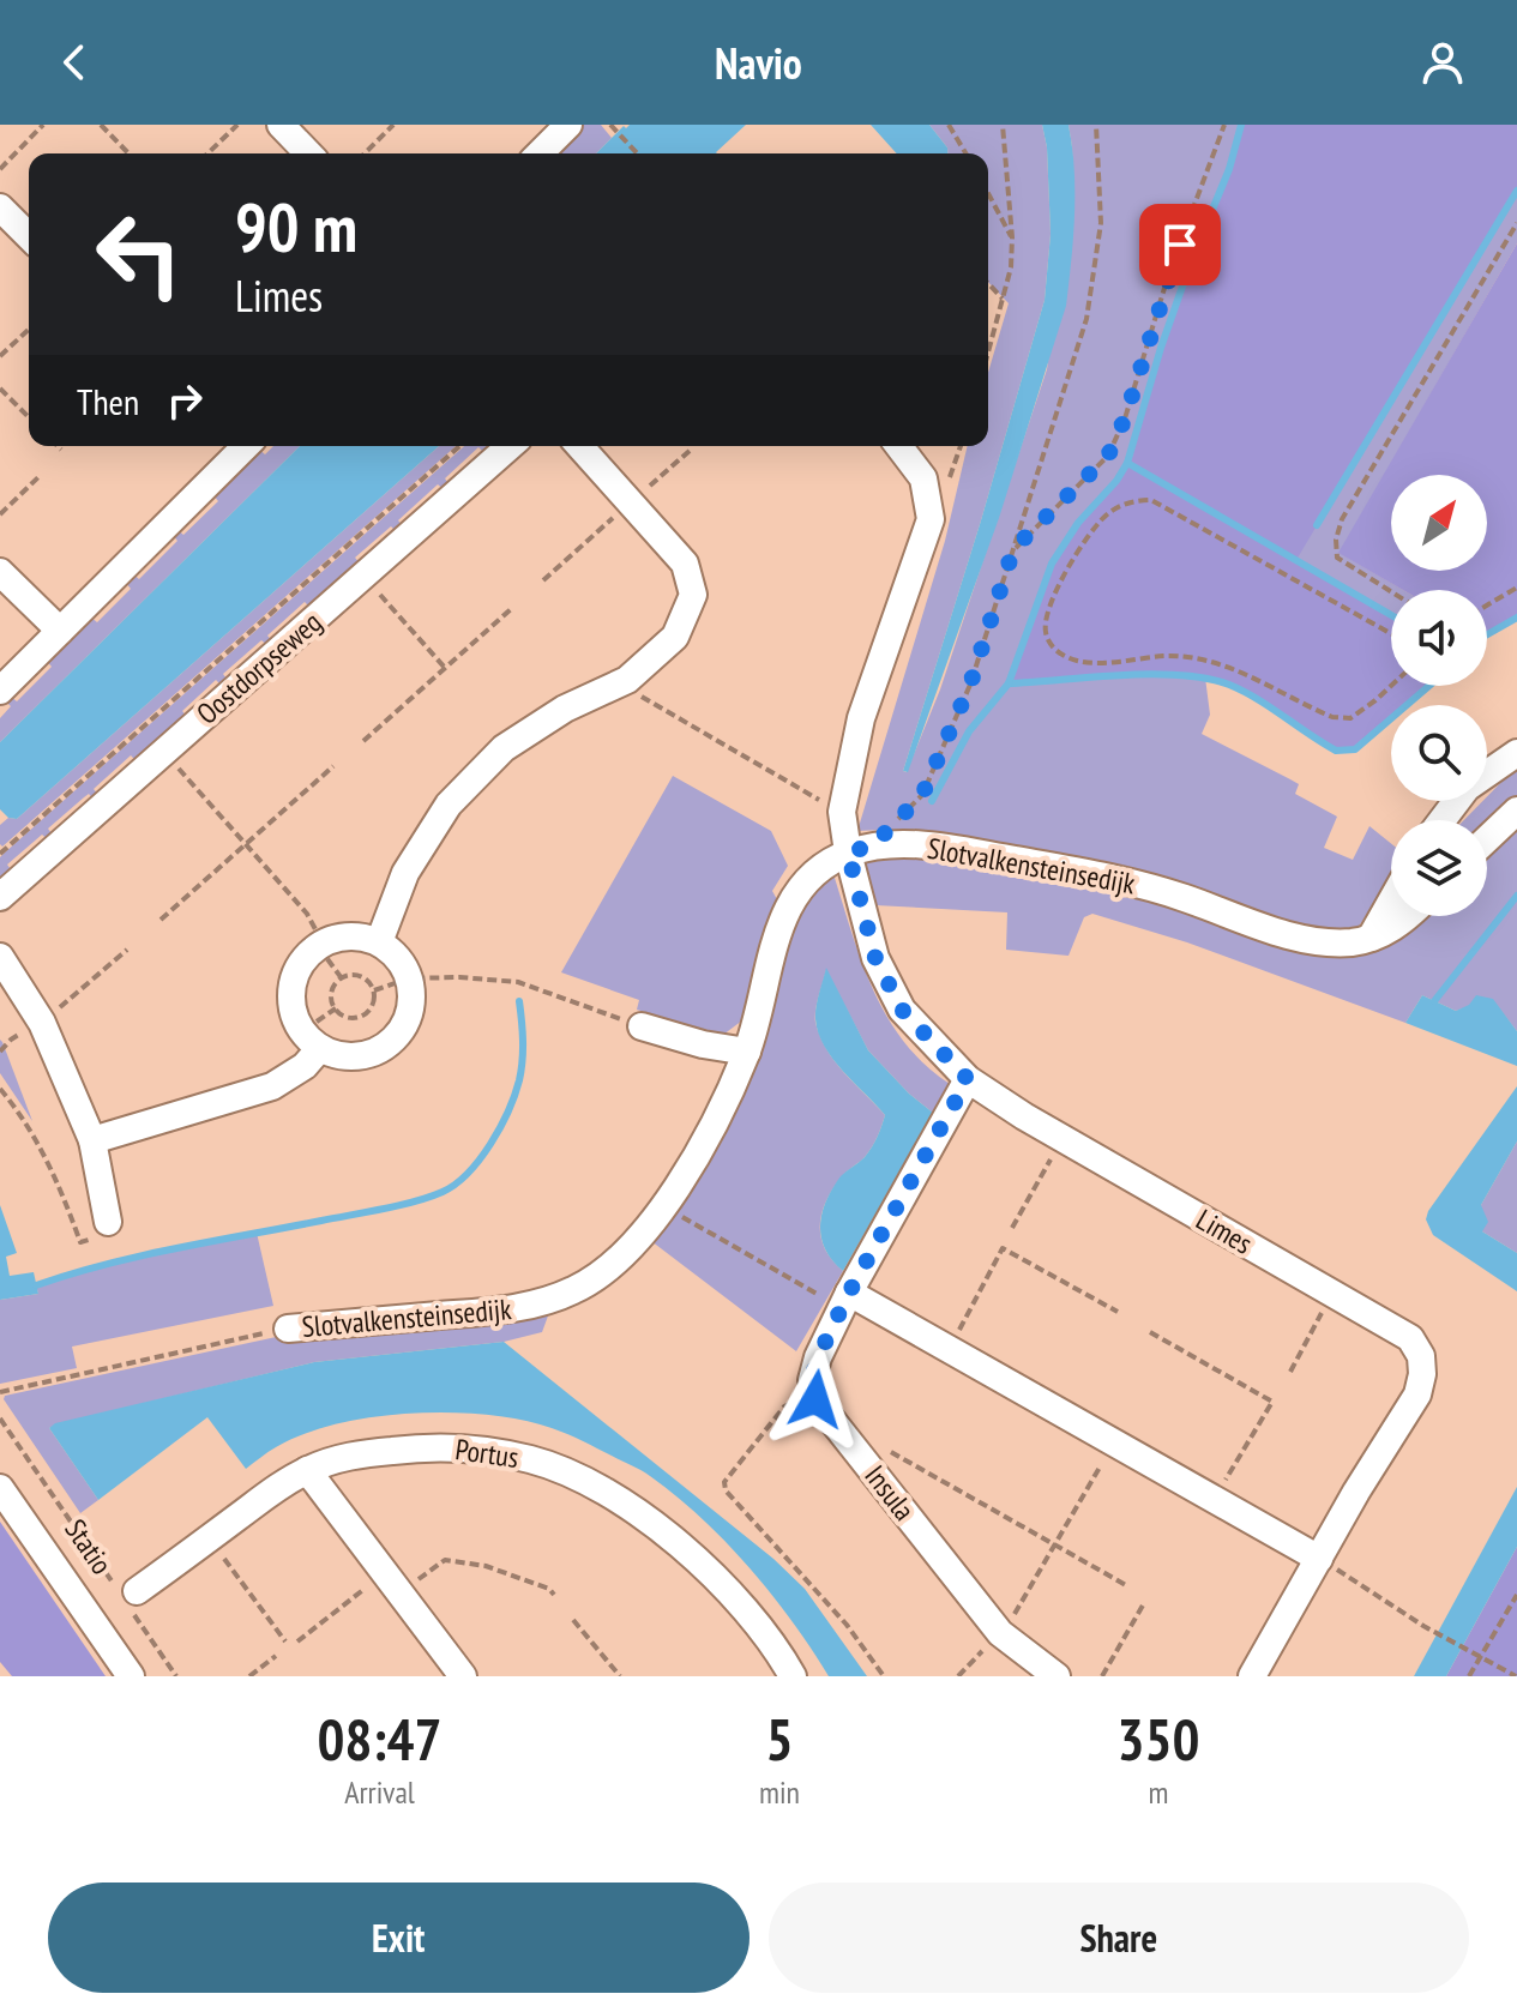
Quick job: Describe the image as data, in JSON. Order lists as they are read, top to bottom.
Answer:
{
  "streets": {
    "street": [
      "Oostdorpseweg",
      "Slotvalkensteinsedijk",
      "Limes",
      "Portus",
      "Insula",
      "Statio"
    ]
  },
  "crossings": [
    ["Slotvalkensteinsedijk", "Limes"],
    ["Portus", "Statio"]
  ],
  "north": "top right",
  "page": {
    "header": "Navio",
    "turn": ["90 m", "Limes"],
    "then": "Then",
    "eta": [
      "08:47",
      "Arrival",
      "5",
      "min",
      "350",
      "m"
    ],
    "buttons": ["Exit", "Share"]
  }
}
